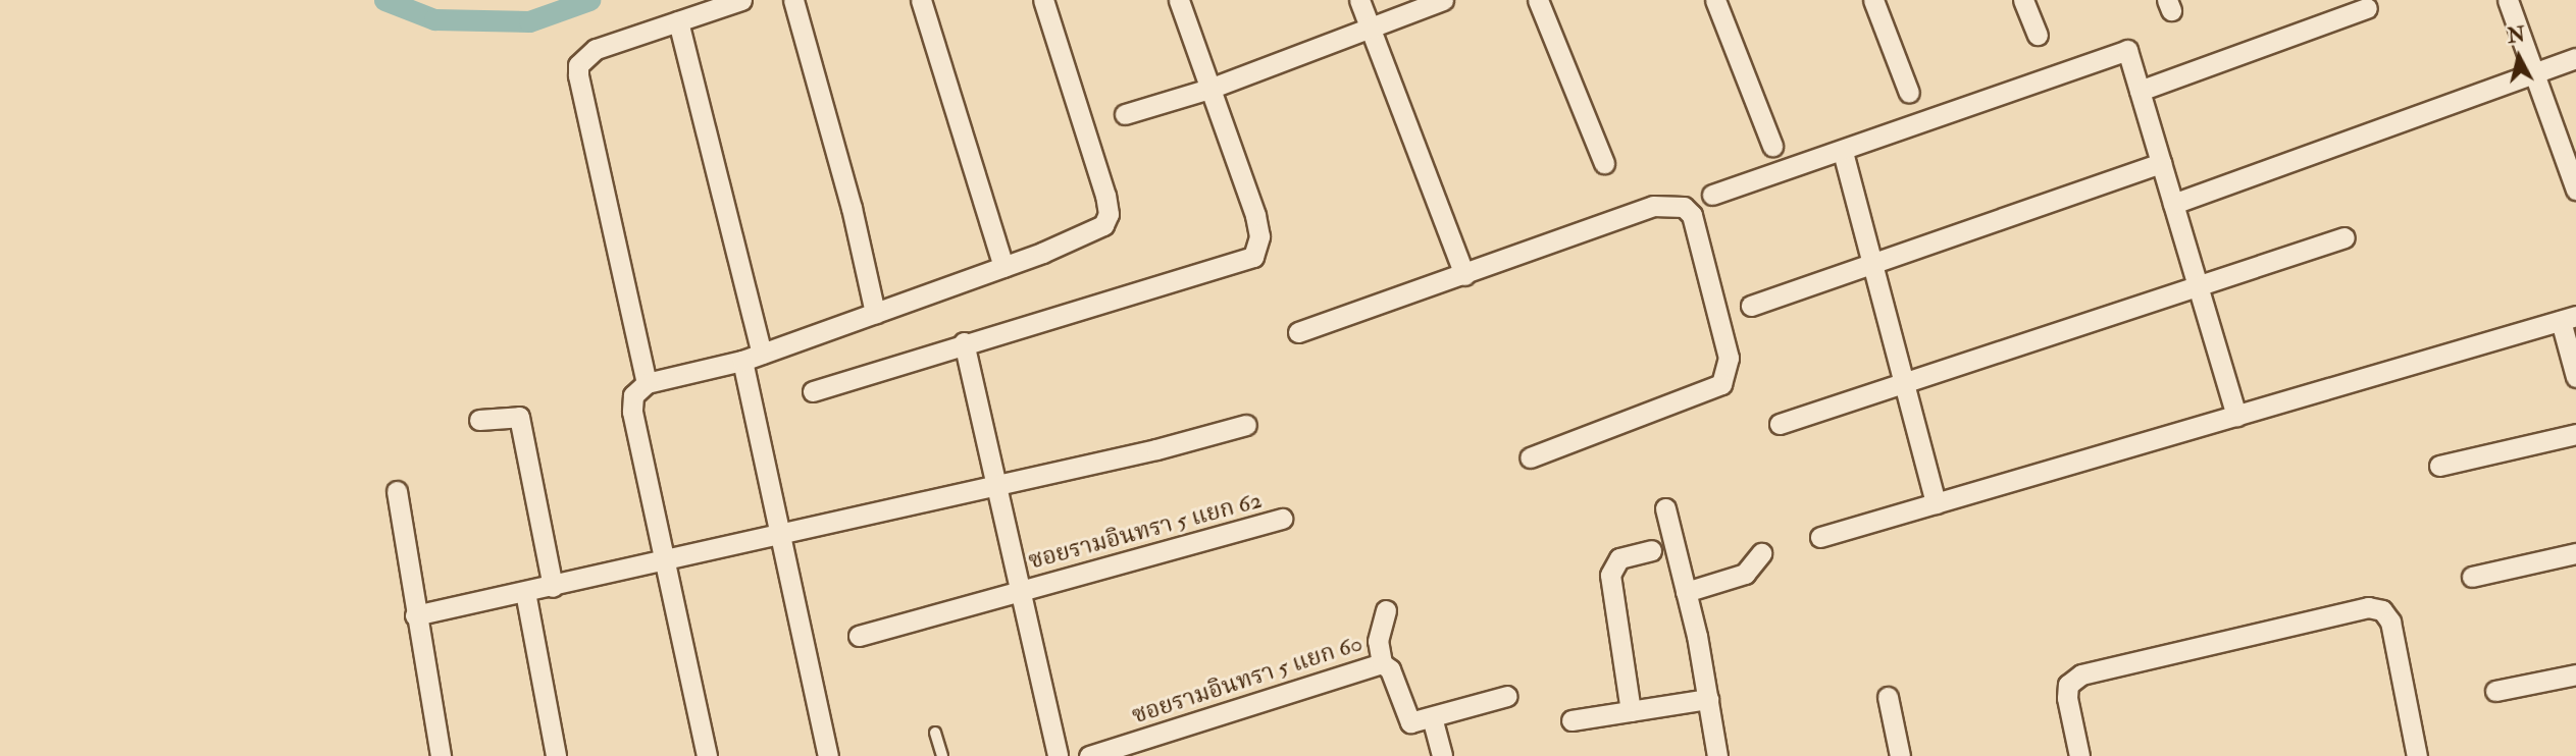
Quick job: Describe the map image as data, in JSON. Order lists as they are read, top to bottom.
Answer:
{
  "streets": {
    "street": ["ซอยรามอินทรา 5 แยก 62", "ซอยรามอินทรา 5 แยก 60"]
  },
  "north": "top"
}
